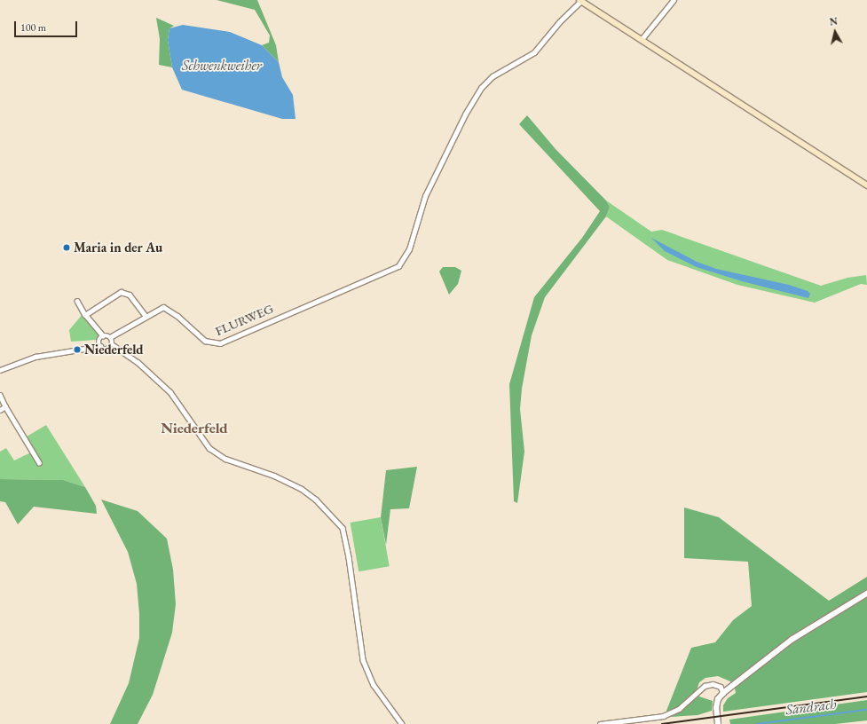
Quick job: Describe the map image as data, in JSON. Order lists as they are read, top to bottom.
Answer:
{
  "streets": {
    "street": ["FLURWEG"]
  },
  "districts": ["Niederfeld"],
  "water": ["Schwenkweiher", "Sandrach"],
  "places": ["Maria in der Au", "Niederfeld"],
  "scale_bar": "100 m",
  "north": "top"
}
